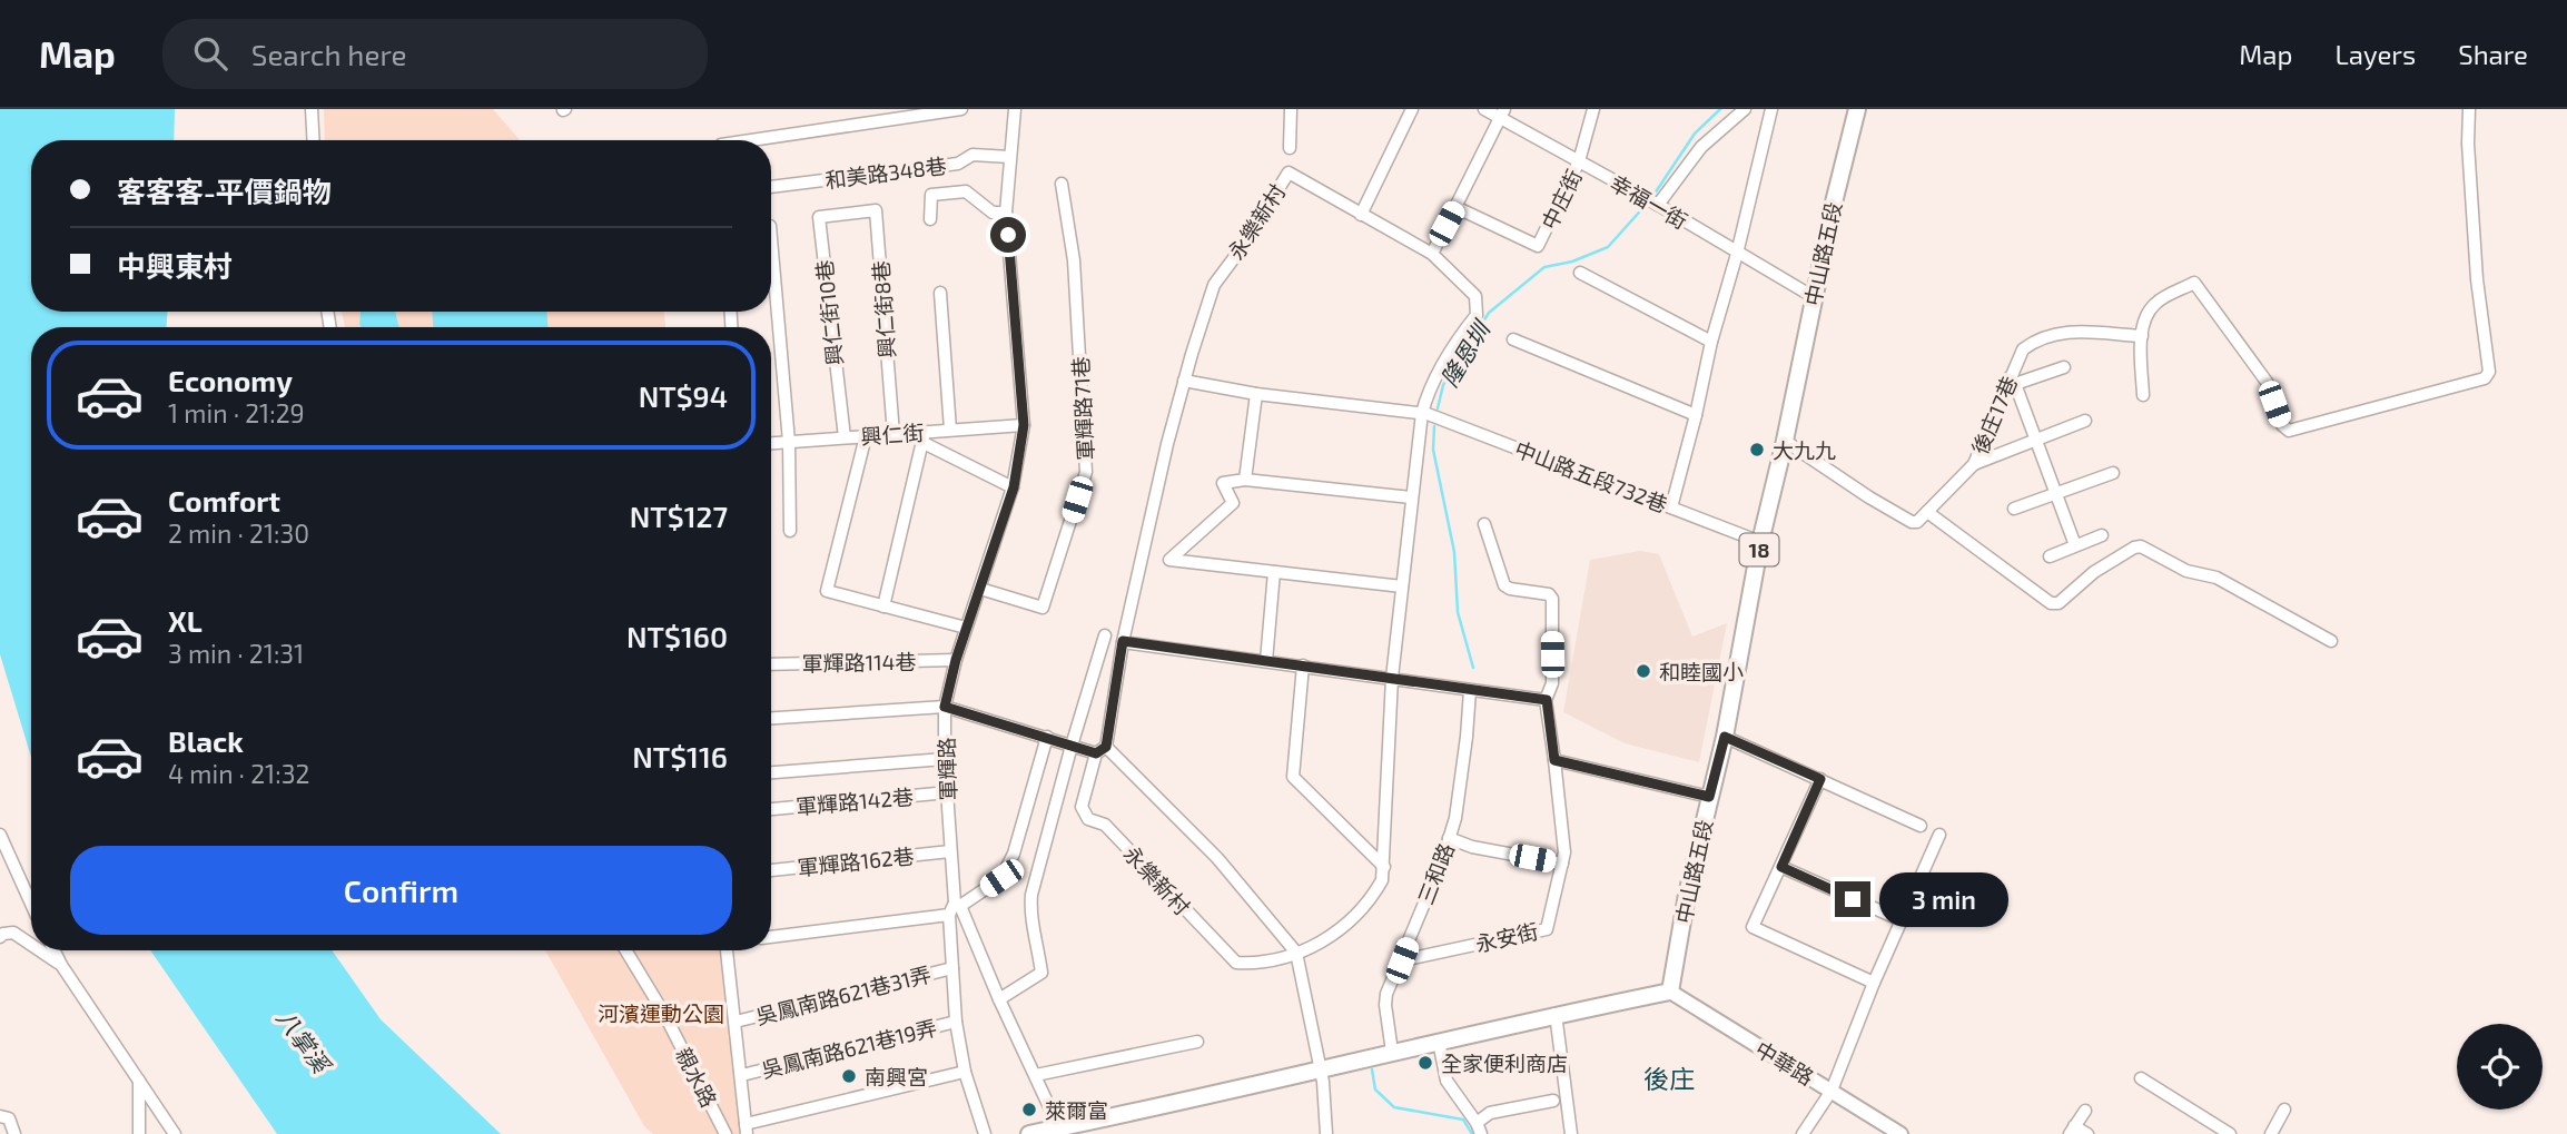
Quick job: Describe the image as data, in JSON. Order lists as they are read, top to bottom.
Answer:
{
  "streets": {
    "main road": ["中山路五段", "18", "中華路"],
    "street": [
      "和美路348巷",
      "中庄街",
      "幸福一街",
      "永樂新村",
      "興仁街8巷",
      "興仁街10巷",
      "軍輝路71巷",
      "後庄17巷",
      "興仁街",
      "中山路五段732巷",
      "軍輝路114巷",
      "軍輝路",
      "軍輝路142巷",
      "軍輝路162巷",
      "三和路",
      "永安街",
      "吳鳳南路621巷31弄",
      "吳鳳南路621巷19弄",
      "親水路"
    ]
  },
  "crossings": [
    ["和美路348巷", "軍輝路"],
    ["中庄街", "幸福一街"],
    ["幸福一街", "中山路五段"],
    ["永樂新村", "中山路五段732巷"],
    ["中山路五段", "中山路五段732巷"],
    ["中山路五段", "中華路"],
    ["興仁街8巷", "興仁街10巷"],
    ["興仁街8巷", "興仁街"],
    ["興仁街10巷", "興仁街"],
    ["軍輝路71巷", "軍輝路"],
    ["興仁街", "軍輝路"],
    ["軍輝路114巷", "軍輝路"],
    ["軍輝路", "軍輝路142巷"],
    ["軍輝路", "軍輝路162巷"],
    ["三和路", "永安街"]
  ],
  "districts": ["後庄"],
  "water": ["隆恩圳", "八掌溪"],
  "parks": ["河濱運動公園"],
  "places": [
    "大九九",
    "和睦國小",
    "全家便利商店",
    "南興宮",
    "萊爾富"
  ],
  "page": {
    "header": "Map",
    "search": "Search here",
    "nav": ["Map", "Layers", "Share"],
    "banner": ["客客客-平價鍋物", "中興東村"],
    "list": [
      {
        "name": "Economy",
        "note": "1 min · 21:29",
        "value": "NT$94"
      },
      {
        "name": "Comfort",
        "note": "2 min · 21:30",
        "value": "NT$127"
      },
      {
        "name": "XL",
        "note": "3 min · 21:31",
        "value": "NT$160"
      },
      {
        "name": "Black",
        "note": "4 min · 21:32",
        "value": "NT$116"
      }
    ],
    "buttons": "Confirm",
    "bubble": "3 min"
  }
}
